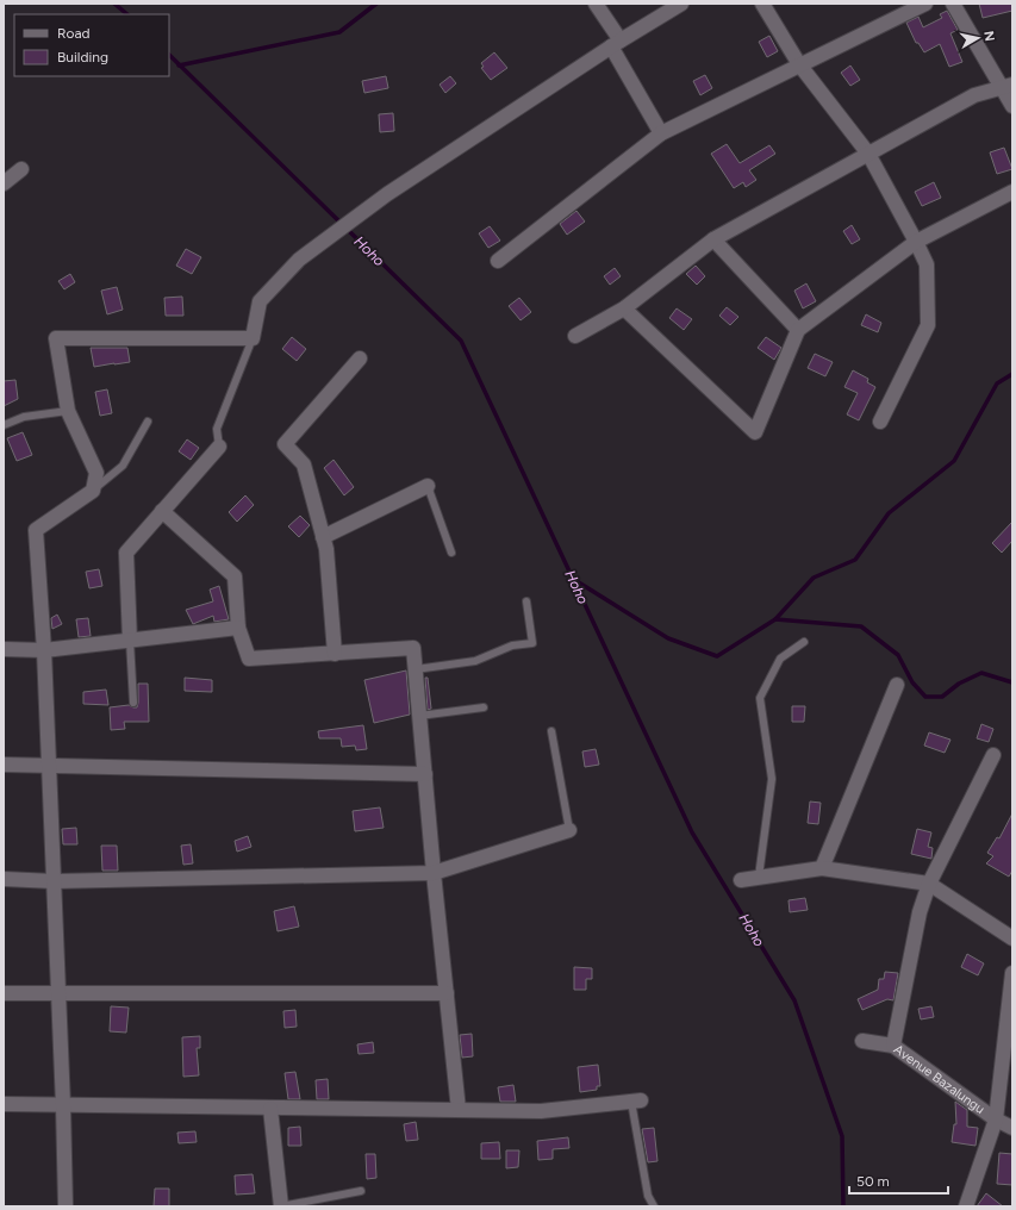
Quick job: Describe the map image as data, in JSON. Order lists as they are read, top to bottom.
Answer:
{
  "streets": {
    "street": ["Avenue Bazalungu"]
  },
  "water": ["Hoho"],
  "legend": ["Road", "Building"],
  "scale_bar": "50 m",
  "north": "right"
}
